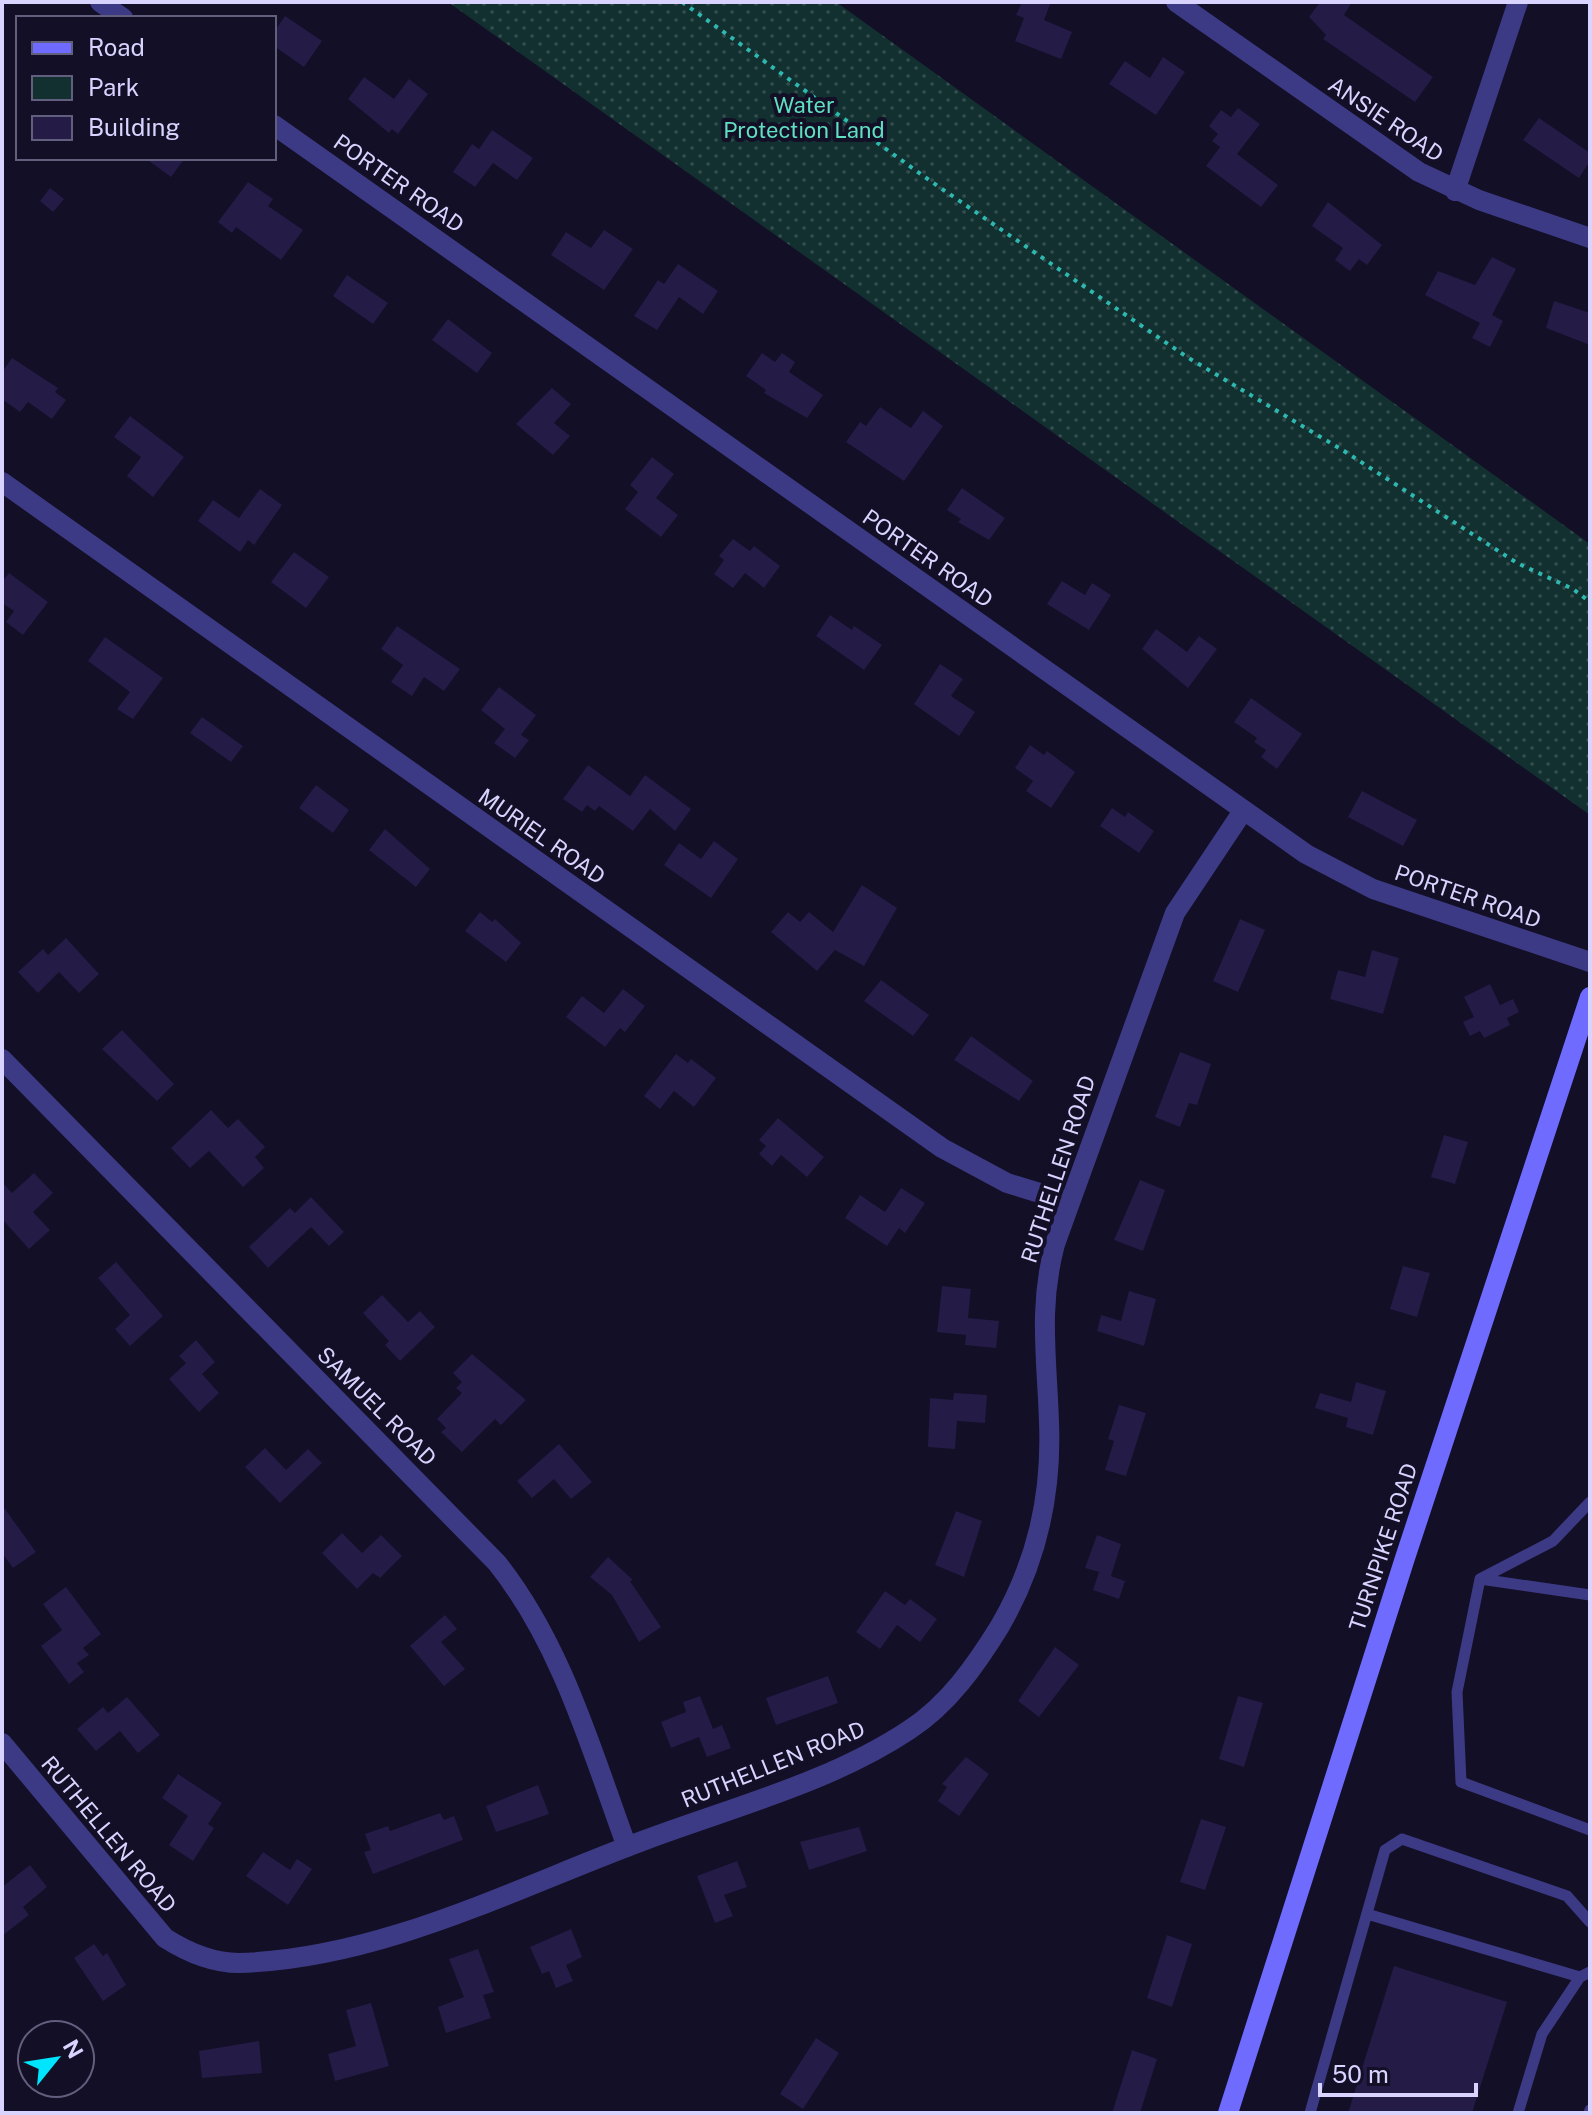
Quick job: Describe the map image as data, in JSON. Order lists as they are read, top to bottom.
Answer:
{
  "streets": {
    "main road": ["TURNPIKE ROAD"],
    "street": [
      "ANSIE ROAD",
      "PORTER ROAD",
      "MURIEL ROAD",
      "RUTHELLEN ROAD",
      "SAMUEL ROAD"
    ]
  },
  "crossings": [
    ["PORTER ROAD", "RUTHELLEN ROAD"],
    ["MURIEL ROAD", "RUTHELLEN ROAD"],
    ["RUTHELLEN ROAD", "SAMUEL ROAD"]
  ],
  "parks": ["Water Protection Land"],
  "legend": ["Road", "Park", "Building"],
  "scale_bar": "50 m",
  "north": "top right"
}
